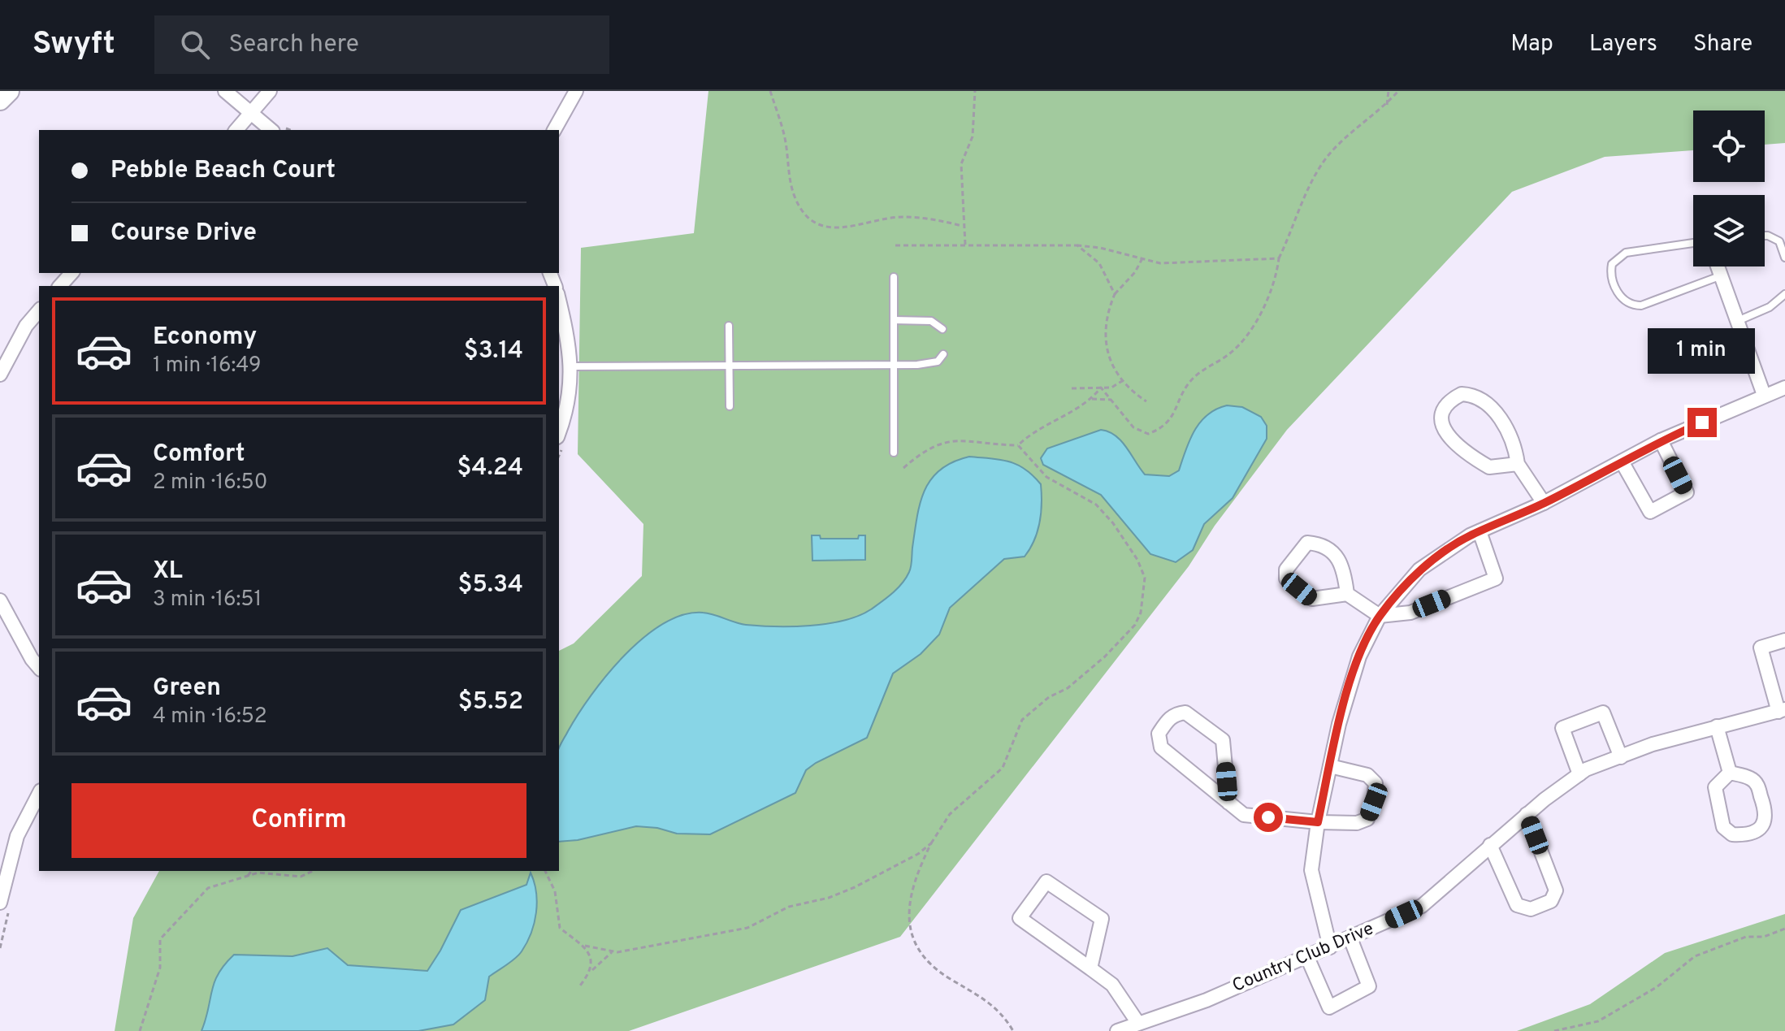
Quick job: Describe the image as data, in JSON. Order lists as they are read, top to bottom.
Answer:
{
  "streets": {
    "street": ["Country Club Drive"]
  },
  "page": {
    "header": "Swyft",
    "search": "Search here",
    "nav": ["Map", "Layers", "Share"],
    "banner": ["Pebble Beach Court", "Course Drive"],
    "list": [
      {
        "name": "Economy",
        "note": "1 min · 16:49",
        "value": "$3.14"
      },
      {
        "name": "Comfort",
        "note": "2 min · 16:50",
        "value": "$4.24"
      },
      {
        "name": "XL",
        "note": "3 min · 16:51",
        "value": "$5.34"
      },
      {
        "name": "Green",
        "note": "4 min · 16:52",
        "value": "$5.52"
      }
    ],
    "bubble": "1 min",
    "buttons": "Confirm"
  }
}
